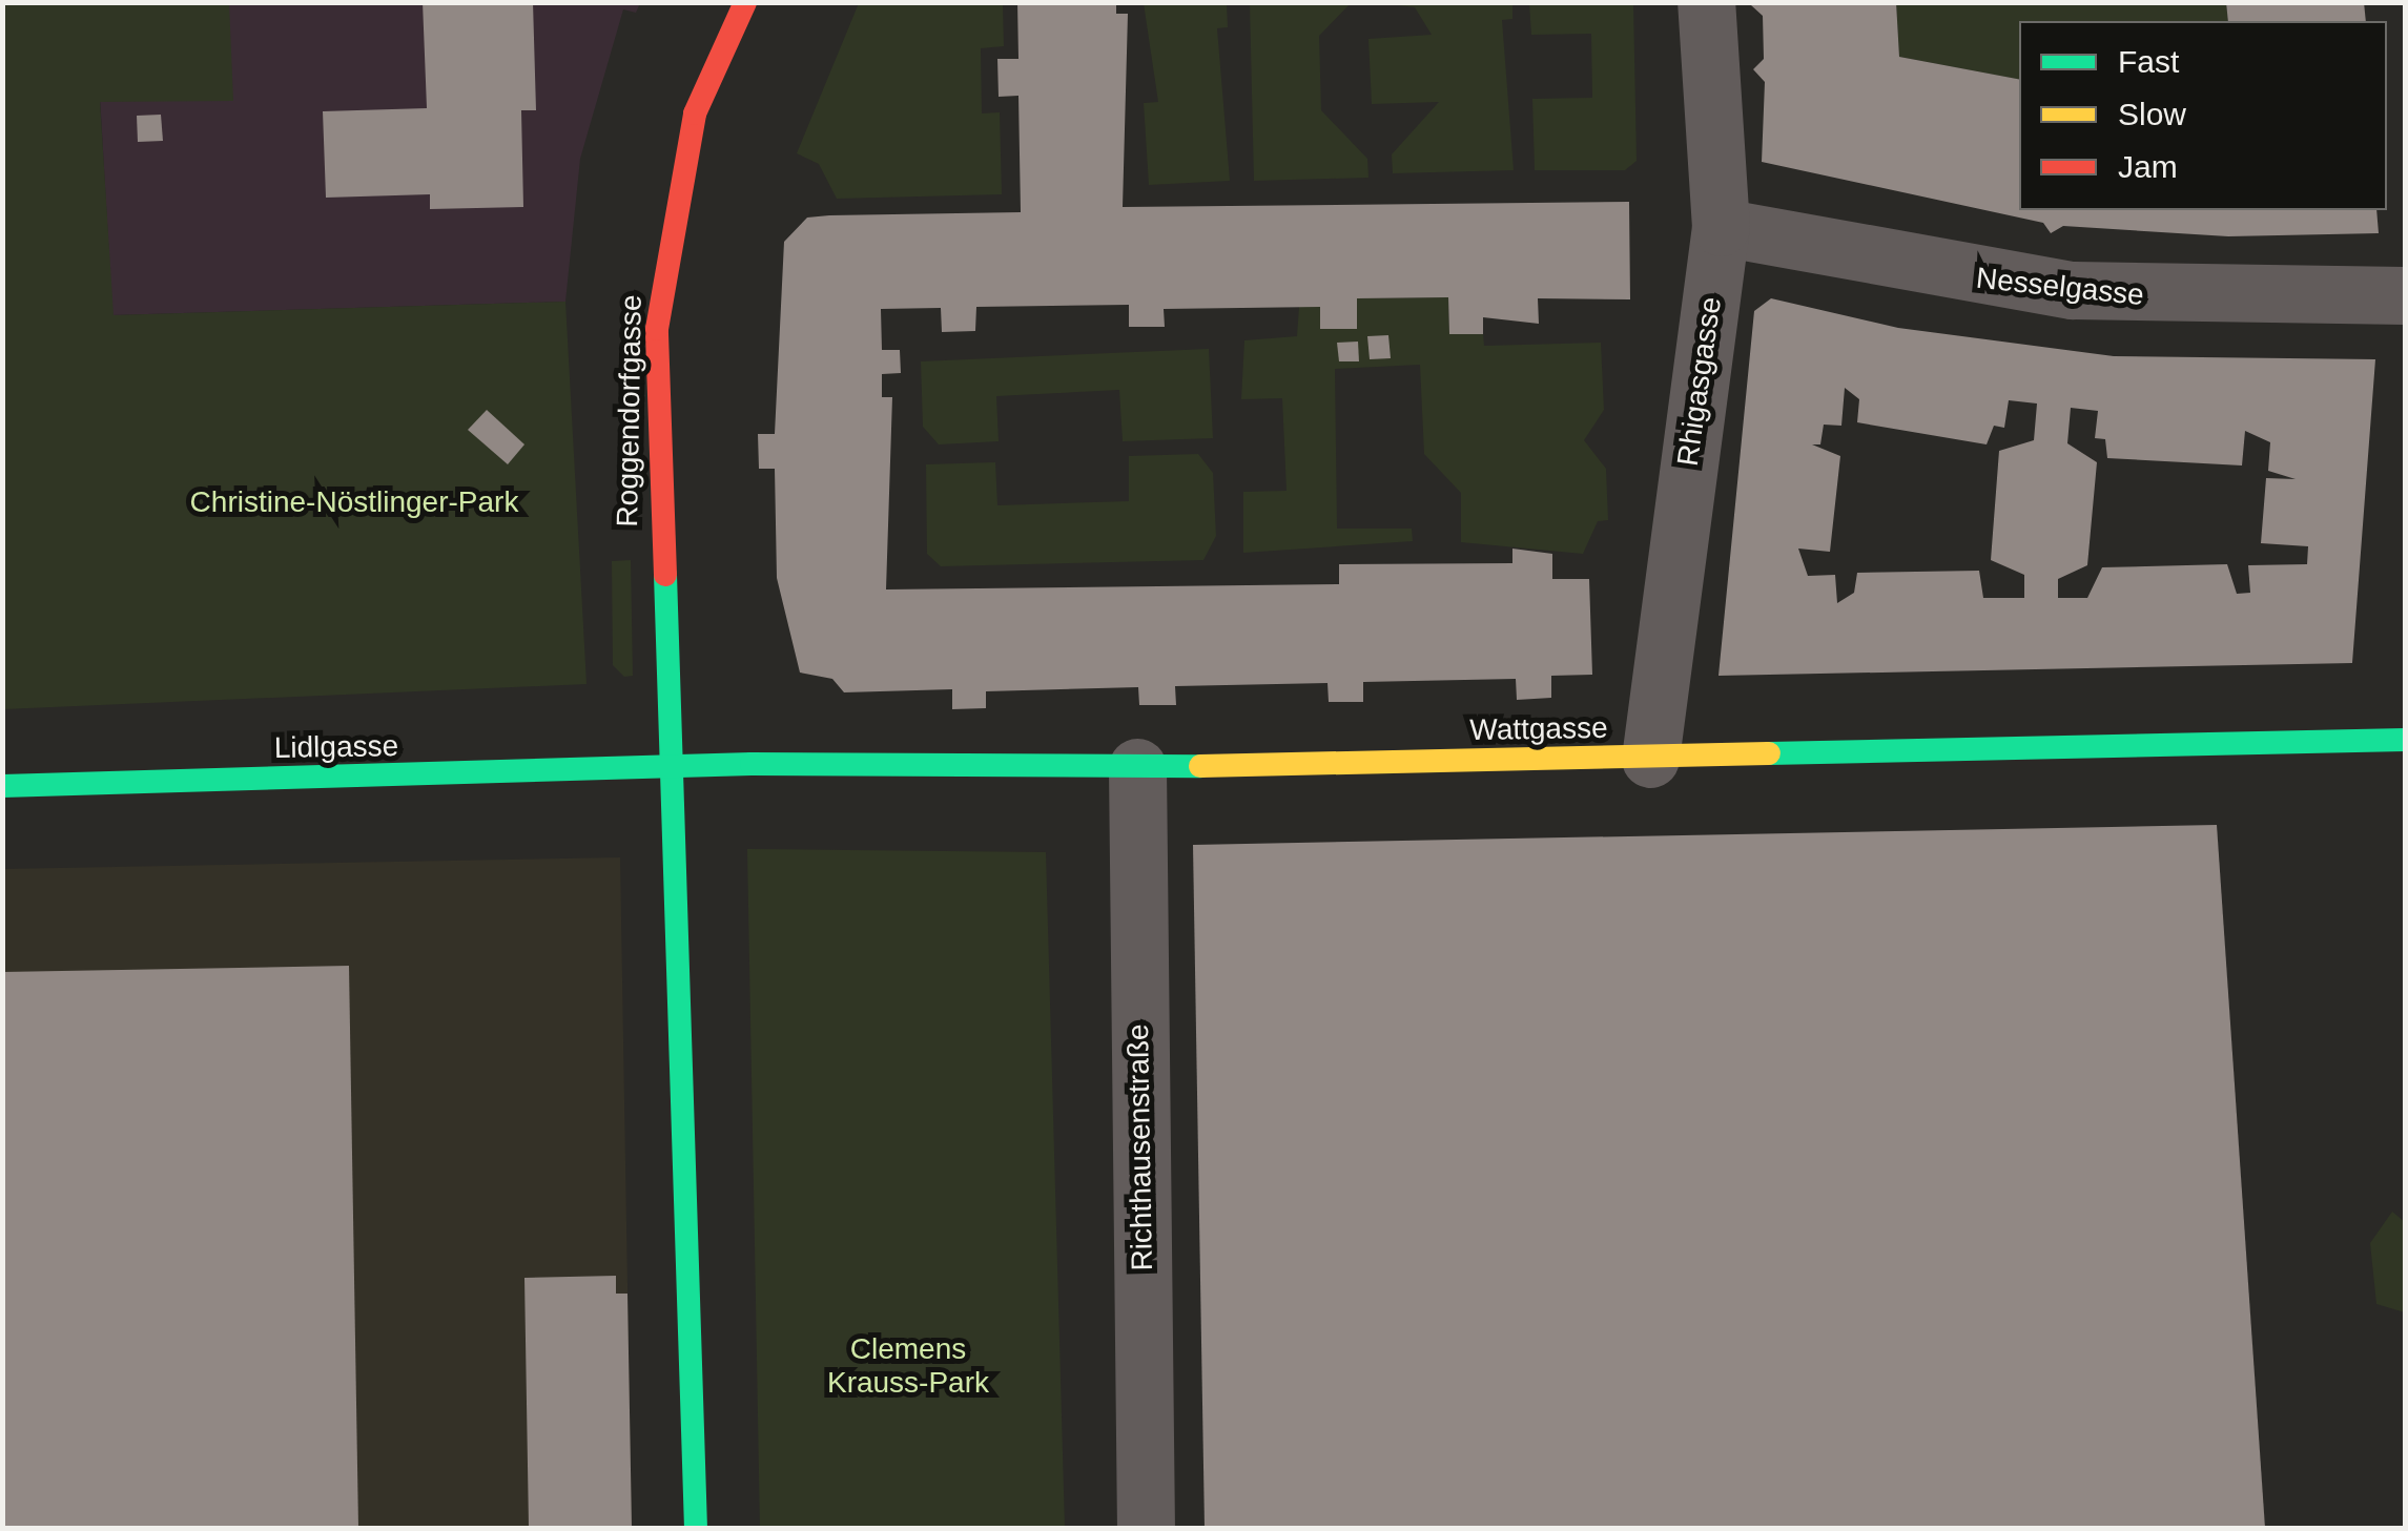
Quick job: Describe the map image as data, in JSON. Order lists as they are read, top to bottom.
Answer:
{
  "streets": {
    "main road": ["Roggendorfgasse", "Wattgasse", "Lidlgasse"],
    "street": ["Nesselgasse", "Rhigasgasse", "Richthausenstraße"]
  },
  "crossings": [
    ["Nesselgasse", "Rhigasgasse"],
    ["Rhigasgasse", "Wattgasse"],
    ["Roggendorfgasse", "Wattgasse"],
    ["Roggendorfgasse", "Lidlgasse"],
    ["Wattgasse", "Lidlgasse"],
    ["Wattgasse", "Richthausenstraße"]
  ],
  "parks": ["Christine-Nöstlinger-Park", "Clemens Krauss-Park"],
  "legend": ["Fast", "Slow", "Jam"]
}
